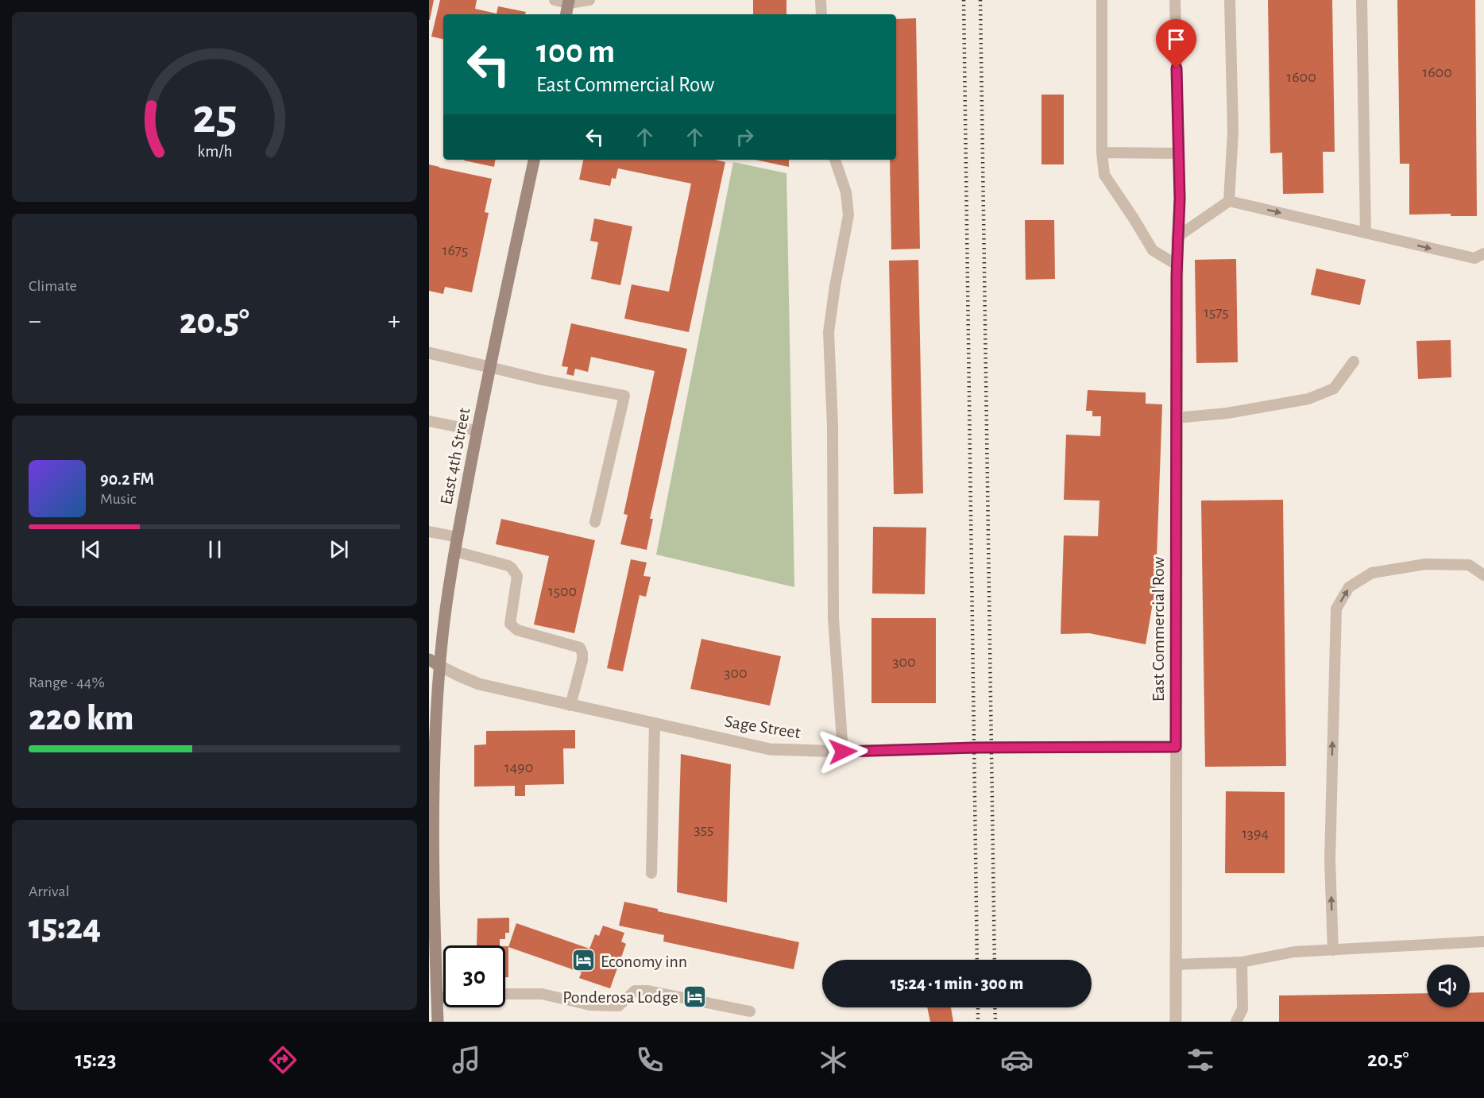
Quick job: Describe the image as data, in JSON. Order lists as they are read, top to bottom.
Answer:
{
  "streets": {
    "main road": ["East 4th Street"],
    "street": ["East Commercial Row", "Sage Street"]
  },
  "crossings": [
    ["East 4th Street", "Sage Street"],
    ["East Commercial Row", "Sage Street"]
  ],
  "places": {
    "hotel": ["Economy inn", "Ponderosa Lodge"]
  },
  "house_numbers": [
    "1600",
    "1600",
    "1675",
    "1575",
    "1500",
    "300",
    "300",
    "1490",
    "355",
    "1394"
  ],
  "page": {
    "turn": ["100 m", "East Commercial Row"],
    "tile": [
      "Climate",
      ["Range · 44%", "220 km"],
      ["Arrival", "15:24"]
    ],
    "heat": ["−", "20.5°", "+"],
    "song": ["90.2 FM", "Music"],
    "limit": "30",
    "trip": "15:24 · 1 min · 300 m",
    "tabs": ["15:23", "20.5°"],
    "gauge": ["25", "km/h"]
  }
}
